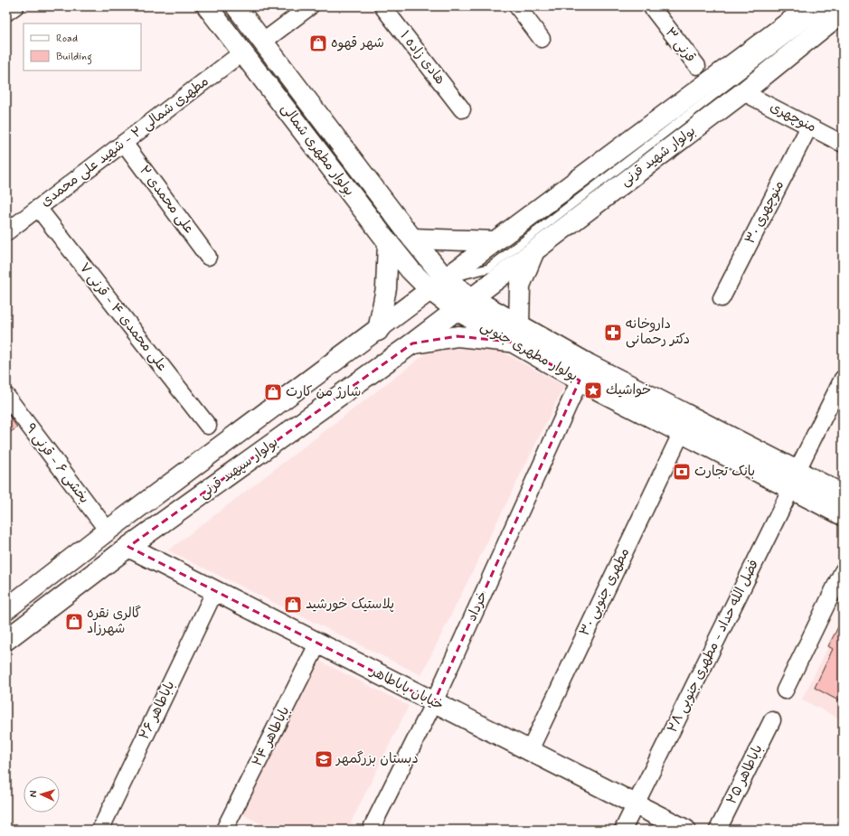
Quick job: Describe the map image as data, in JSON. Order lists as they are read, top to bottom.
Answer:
{
  "streets": {
    "main road": [
      "بولوار مطهری شمالی",
      "بولوار شهید قرنی",
      "بولوار مطهری جنوبی",
      "بولوار سپهبد قرنی",
      "خیابان باباطاهر"
    ],
    "street": [
      "قرنی ۳",
      "هادی زاده ۱",
      "منوچهری",
      "مطهری شمالی ۲ - شهید علی محمدی",
      "علی محمدی ۲",
      "منوچهری ۳۰",
      "علی محمدی ۴ - قرنی ۷",
      "بخشی ۶ - قرنی ۹",
      "مطهری جنوبی ۳۰",
      "خرداد",
      "فضل الله حداد - مطهری جنوبی ۲۸",
      "باباطاهر ۲۶",
      "باباطاهر ۲۴",
      "باباطاهر ۲۵"
    ]
  },
  "crossings": [
    ["منوچهری", "بولوار شهید قرنی"],
    ["منوچهری", "منوچهری ۳۰"],
    ["مطهری شمالی ۲ - شهید علی محمدی", "بولوار مطهری شمالی"],
    ["مطهری شمالی ۲ - شهید علی محمدی", "علی محمدی ۲"],
    ["مطهری شمالی ۲ - شهید علی محمدی", "علی محمدی ۴ - قرنی ۷"],
    ["بولوار مطهری شمالی", "بولوار شهید قرنی"],
    ["بولوار مطهری شمالی", "بولوار مطهری جنوبی"],
    ["بولوار مطهری شمالی", "بولوار سپهبد قرنی"],
    ["بولوار شهید قرنی", "بولوار مطهری جنوبی"],
    ["بولوار شهید قرنی", "بولوار سپهبد قرنی"],
    ["بولوار مطهری جنوبی", "بولوار سپهبد قرنی"],
    ["بولوار مطهری جنوبی", "مطهری جنوبی ۳۰"],
    ["بولوار مطهری جنوبی", "خرداد"],
    ["بولوار مطهری جنوبی", "فضل الله حداد - مطهری جنوبی ۲۸"],
    ["بخشی ۶ - قرنی ۹", "بولوار سپهبد قرنی"],
    ["بولوار سپهبد قرنی", "خیابان باباطاهر"],
    ["مطهری جنوبی ۳۰", "خیابان باباطاهر"],
    ["خرداد", "خیابان باباطاهر"],
    ["فضل الله حداد - مطهری جنوبی ۲۸", "خیابان باباطاهر"],
    ["خیابان باباطاهر", "باباطاهر ۲۶"],
    ["خیابان باباطاهر", "باباطاهر ۲۴"]
  ],
  "places": {
    "shop": [
      "شهر قهوه",
      "شارژ من کارت",
      "پلاستیک خورشید",
      "گالری نقره شهرزاد"
    ],
    "pharmacy": ["داروخانه دکتر رحمانی"],
    "place": ["خواشيك"],
    "bank": ["بانک تجارت"],
    "school or university": ["دبستان بزرگمهر"]
  },
  "legend": ["Road", "Building"],
  "north": "left"
}
